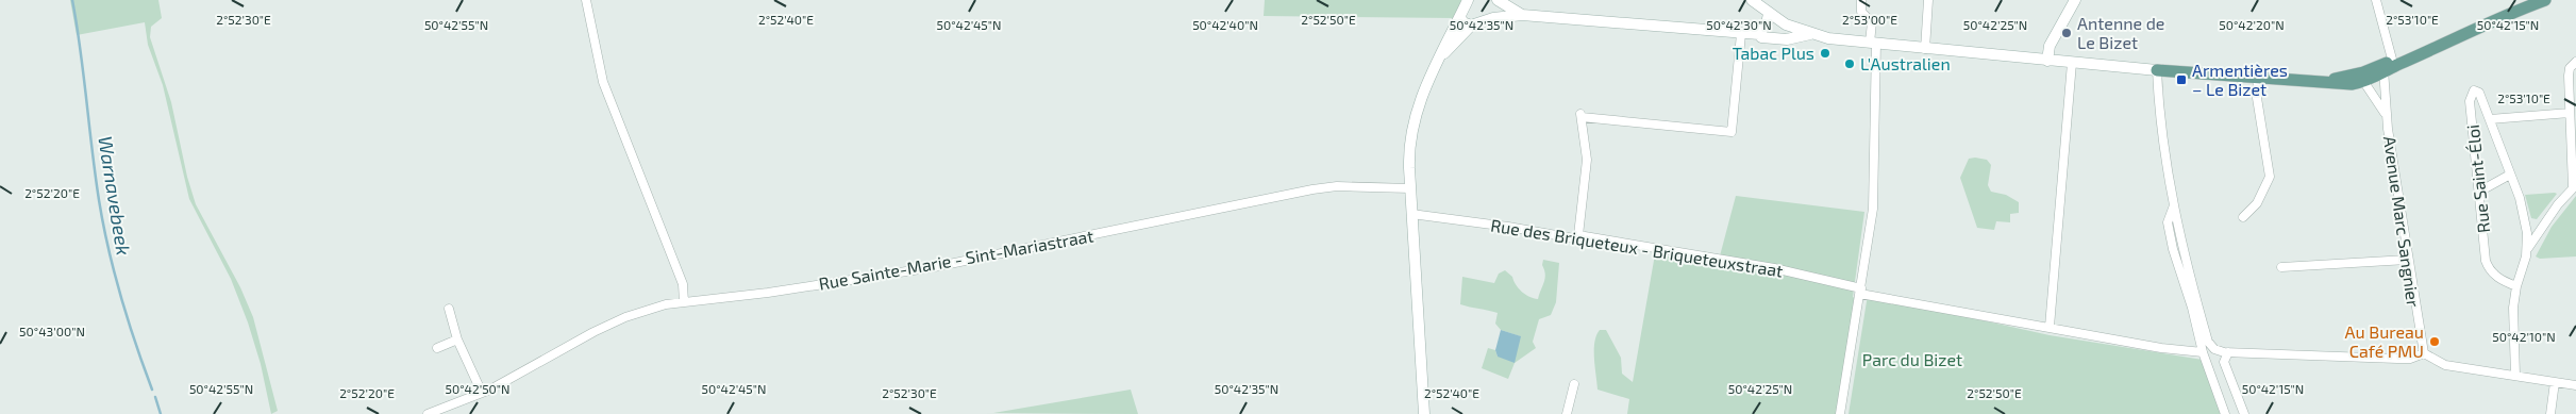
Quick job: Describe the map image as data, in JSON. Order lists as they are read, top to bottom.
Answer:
{
  "streets": {
    "street": [
      "Rue Saint-Éloi",
      "Avenue Marc Sangnier",
      "Rue des Briqueteux - Briqueteuxstraat",
      "Rue Sainte-Marie - Sint-Mariastraat"
    ]
  },
  "water": ["Warnavebeek"],
  "parks": ["Parc du Bizet"],
  "places": {
    "other": [
      "Antenne de Le Bizet",
      "Tabac Plus",
      "L'Australien",
      "Au Bureau Café PMU"
    ],
    "transit": ["Armentières – Le Bizet"]
  },
  "coordinates": [
    "2°53'10\"E",
    "2°52'30\"E",
    "2°52'40\"E",
    "2°52'50\"E",
    "2°53'00\"E",
    "50°42'55\"N",
    "50°42'45\"N",
    "50°42'40\"N",
    "50°42'35\"N",
    "50°42'30\"N",
    "50°42'25\"N",
    "50°42'20\"N",
    "50°42'15\"N",
    "2°52'20\"E",
    "50°43'00\"N",
    "50°42'10\"N",
    "50°42'50\"N"
  ]
}
